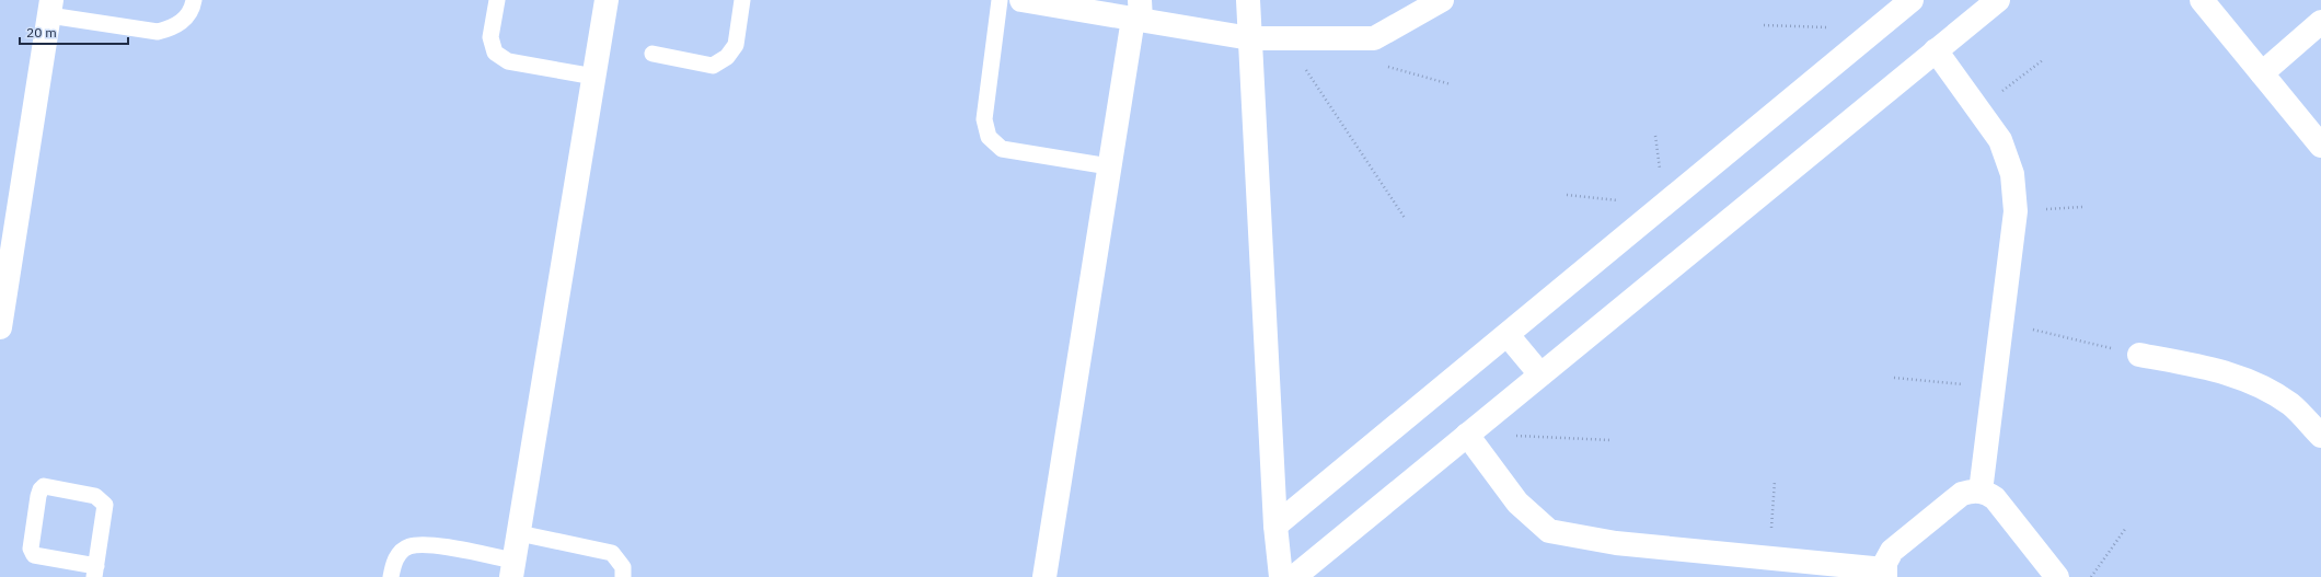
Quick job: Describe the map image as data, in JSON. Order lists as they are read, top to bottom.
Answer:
{
  "scale_bar": "20 m"
}
